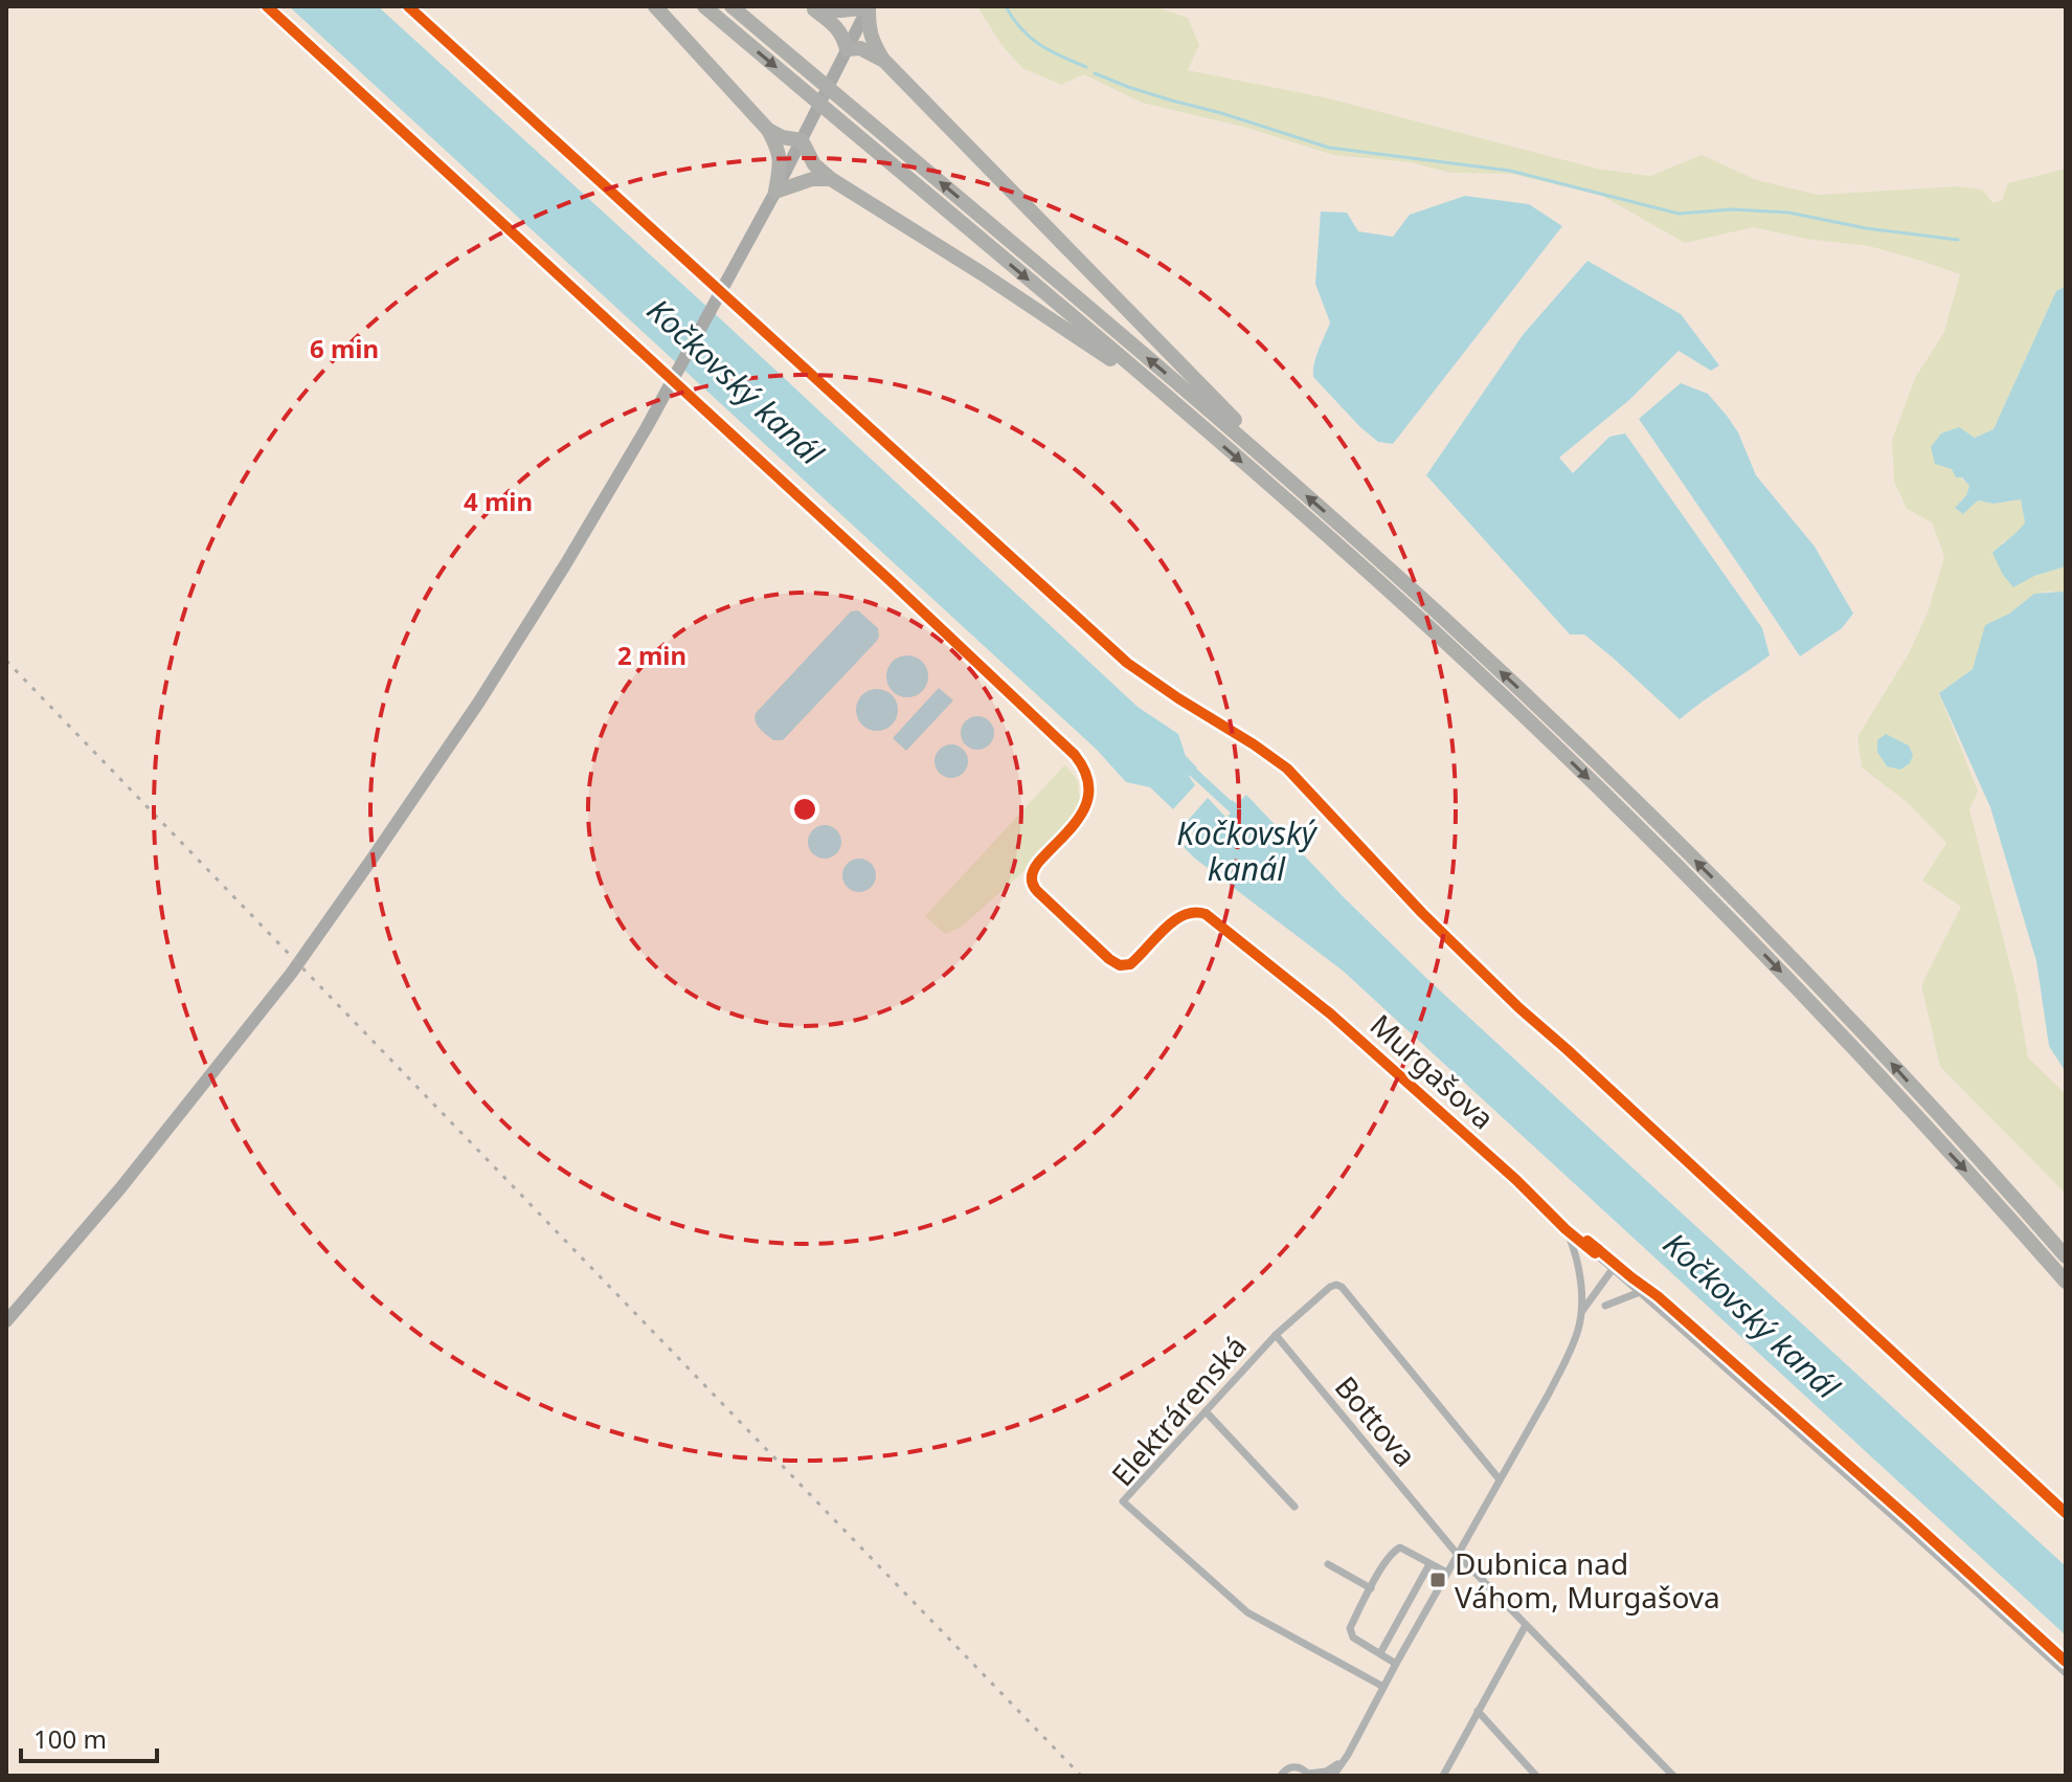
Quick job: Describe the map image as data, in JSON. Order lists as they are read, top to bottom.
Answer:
{
  "streets": {
    "street": ["Murgašova", "Elektrárenská", "Bottova"]
  },
  "crossings": [
    ["Murgašova", "Elektrárenská"],
    ["Murgašova", "Bottova"],
    ["Elektrárenská", "Bottova"]
  ],
  "water": ["Kočkovský kanál"],
  "places": {
    "transit": ["Dubnica nad Váhom, Murgašova"]
  },
  "scale_bar": "100 m",
  "rings": ["6 min", "4 min", "2 min"]
}
